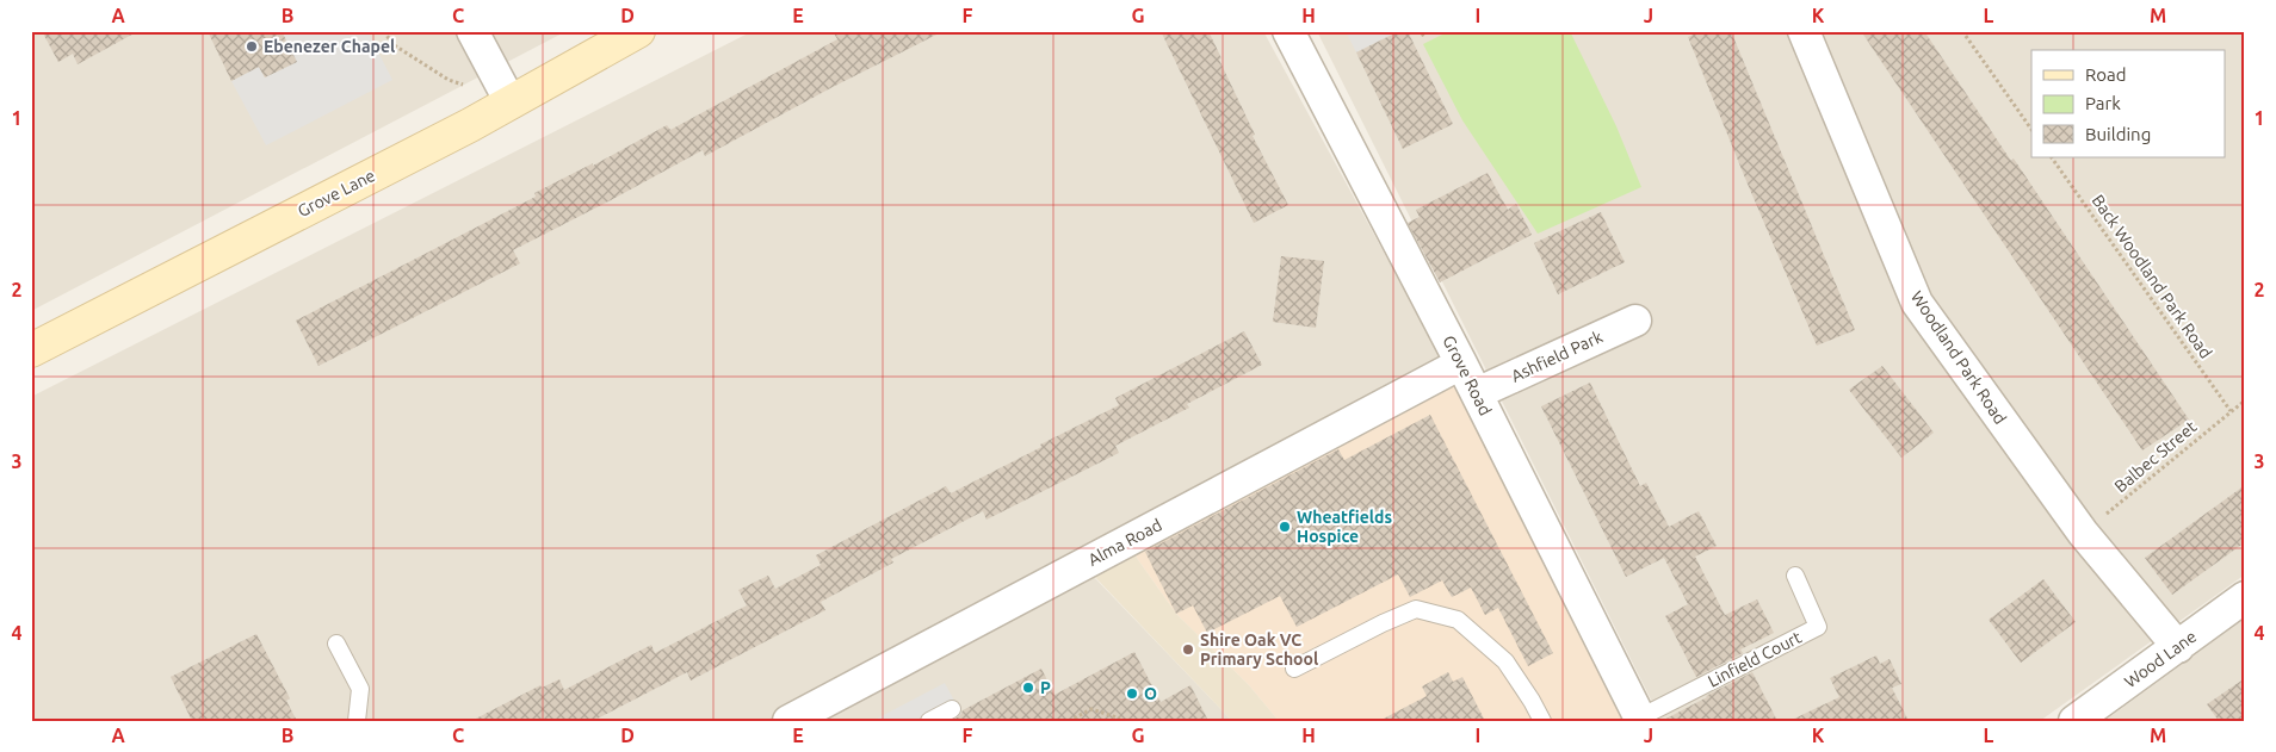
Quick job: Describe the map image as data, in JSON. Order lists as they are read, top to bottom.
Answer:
{
  "streets": {
    "main road": ["Grove Lane"],
    "street": [
      "Ashfield Park",
      "Woodland Park Road",
      "Grove Road",
      "Alma Road",
      "Wood Lane"
    ],
    "lane": ["Linfield Court"],
    "path": ["Back Woodland Park Road", "Balbec Street"]
  },
  "crossings": [
    ["Back Woodland Park Road", "Balbec Street"],
    ["Ashfield Park", "Grove Road"],
    ["Woodland Park Road", "Balbec Street"],
    ["Woodland Park Road", "Wood Lane"],
    ["Grove Road", "Alma Road"],
    ["Grove Road", "Linfield Court"]
  ],
  "places": [
    "Ebenezer Chapel",
    "Wheatfields Hospice",
    "Shire Oak VC Primary School",
    "P",
    "O"
  ],
  "legend": ["Road", "Park", "Building"],
  "grid": {
    "columns": [
      "A",
      "B",
      "C",
      "D",
      "E",
      "F",
      "G",
      "H",
      "I",
      "J",
      "K",
      "L",
      "M"
    ],
    "rows": [
      "1",
      "2",
      "3",
      "4"
    ]
  }
}
